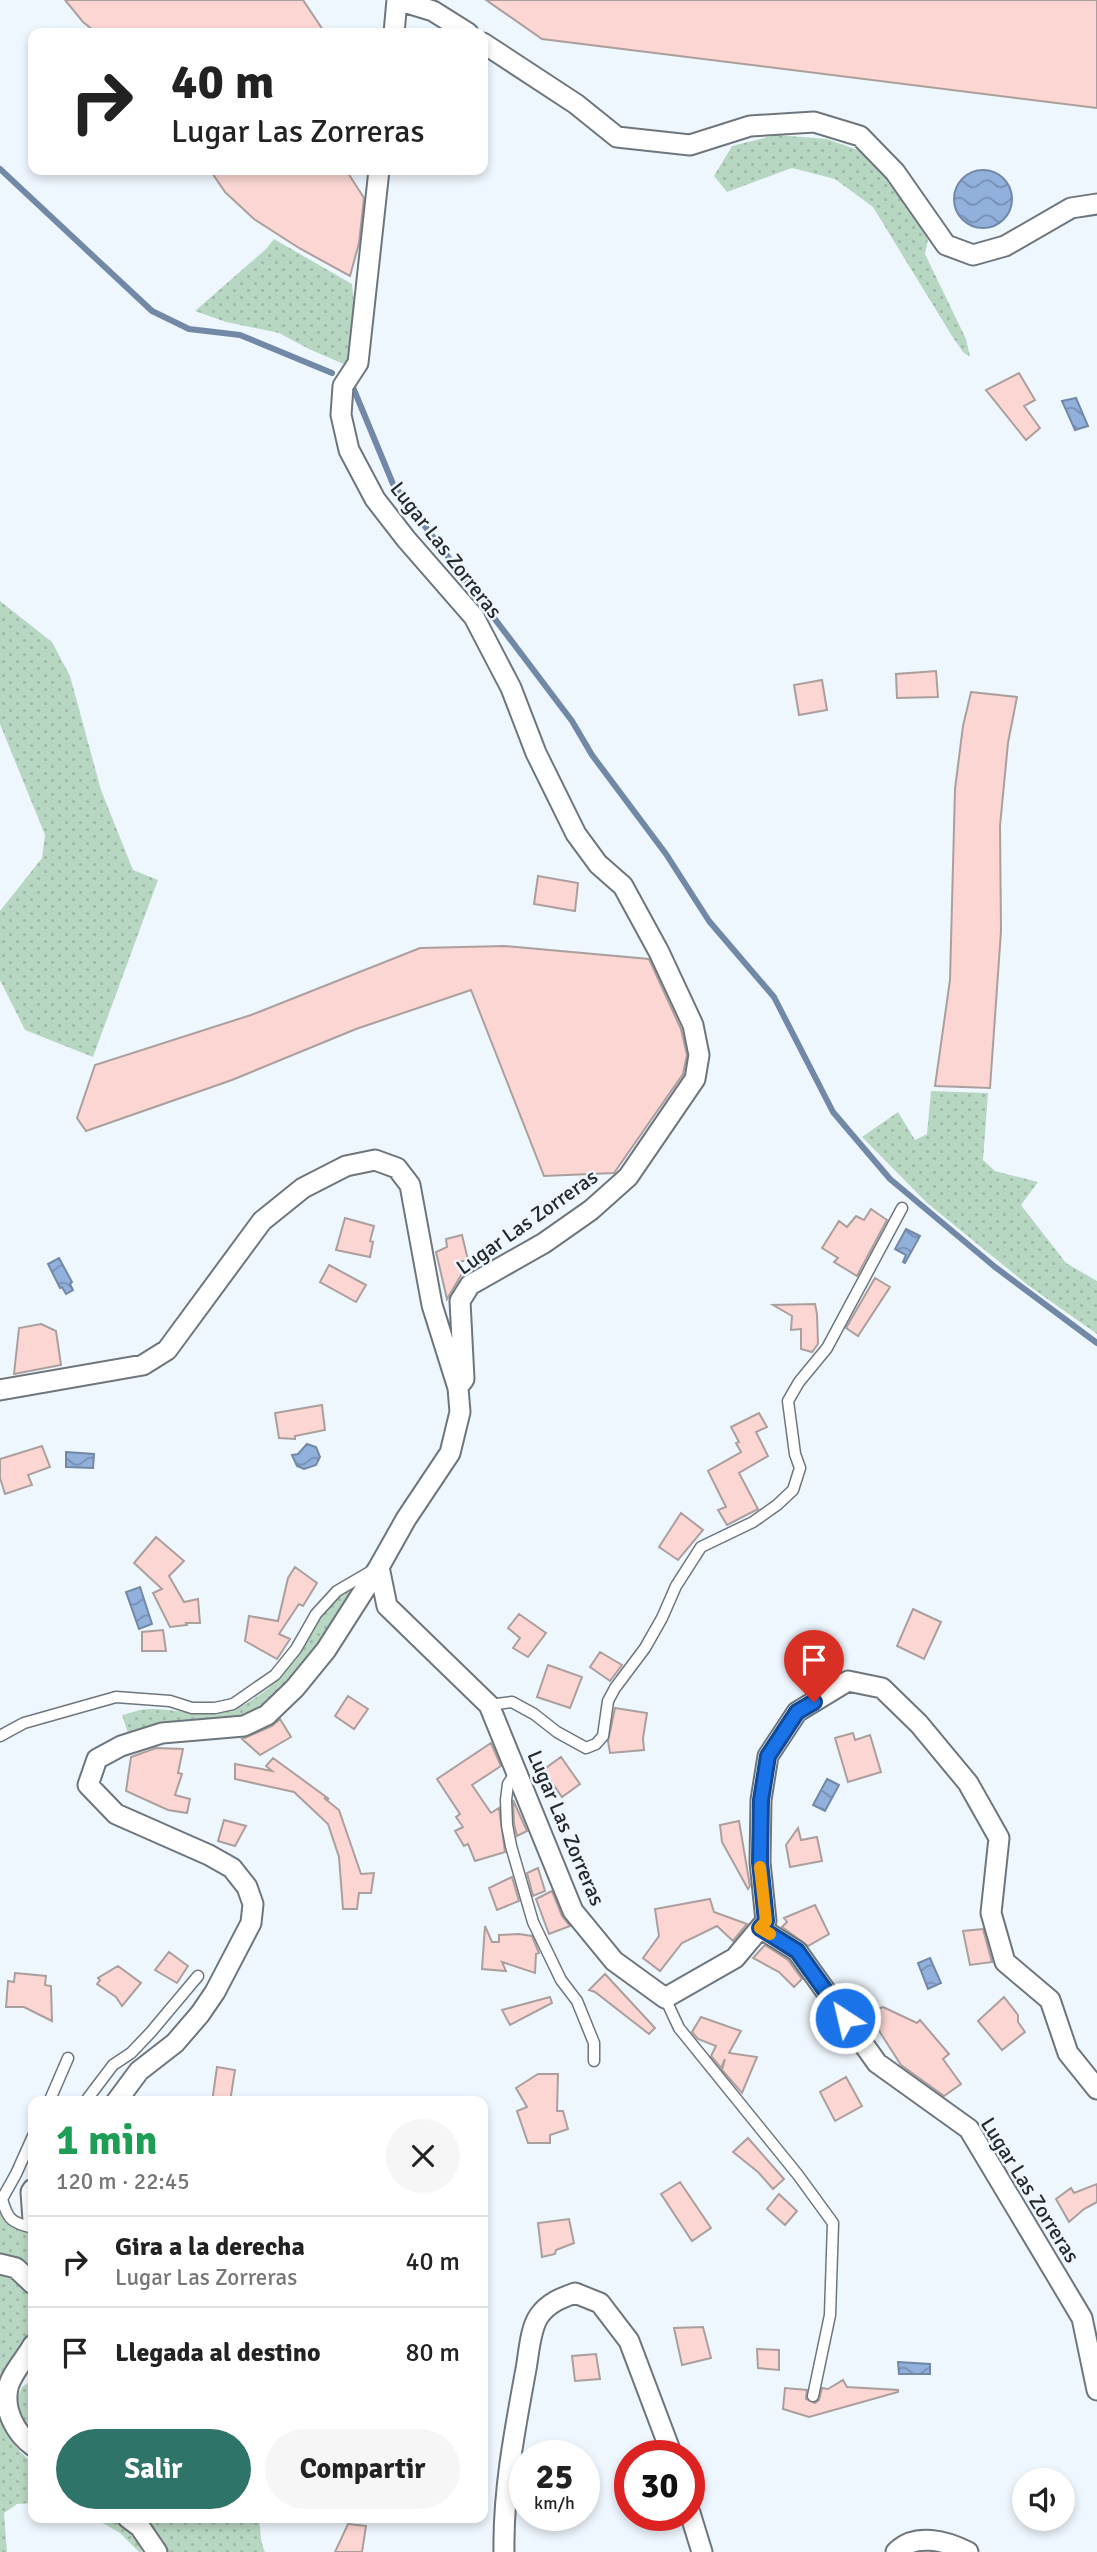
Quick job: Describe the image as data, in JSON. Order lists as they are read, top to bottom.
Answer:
{
  "streets": {
    "street": ["Lugar Las Zorreras"]
  },
  "page": {
    "turn": ["40 m", "Lugar Las Zorreras"],
    "heading": ["1 min", "120 m · 22:45"],
    "list": [
      {
        "name": "Gira a la derecha",
        "note": "Lugar Las Zorreras",
        "value": "40 m"
      },
      {
        "name": "Llegada al destino",
        "value": "80 m"
      }
    ],
    "buttons": ["Salir", "Compartir"],
    "speed": "25 km/h",
    "limit": "30"
  }
}
